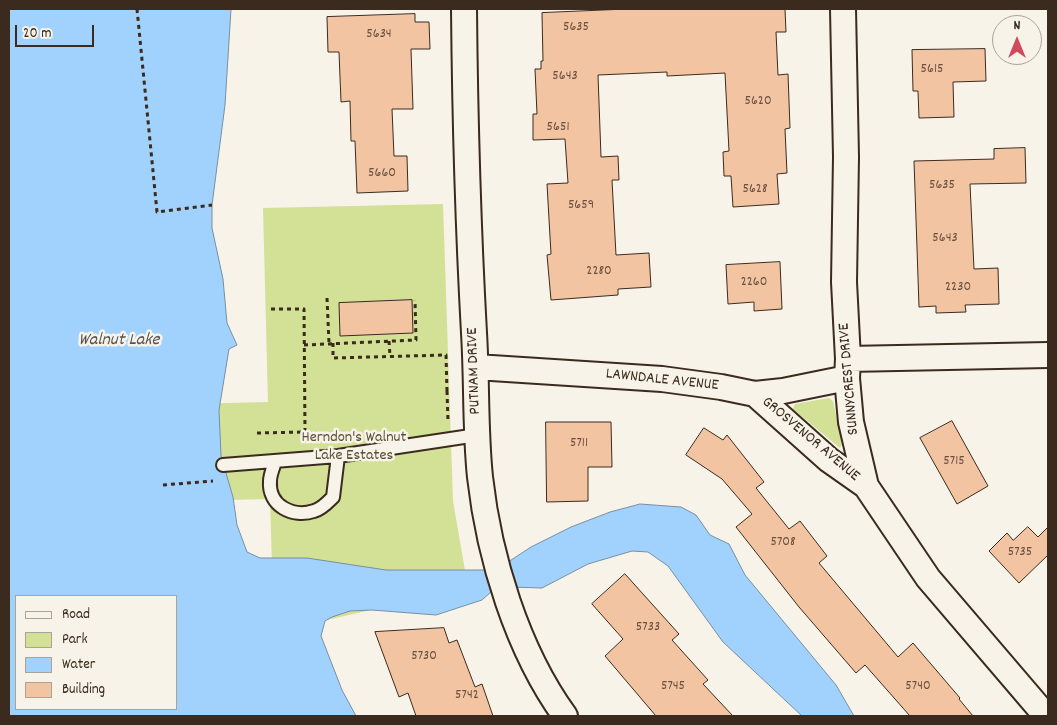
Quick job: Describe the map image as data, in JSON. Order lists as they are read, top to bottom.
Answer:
{
  "streets": {
    "street": [
      "PUTNAM DRIVE",
      "SUNNYCREST DRIVE",
      "LAWNDALE AVENUE",
      "GROSVENOR AVENUE"
    ]
  },
  "crossings": [
    ["PUTNAM DRIVE", "LAWNDALE AVENUE"],
    ["SUNNYCREST DRIVE", "LAWNDALE AVENUE"],
    ["SUNNYCREST DRIVE", "GROSVENOR AVENUE"],
    ["LAWNDALE AVENUE", "GROSVENOR AVENUE"]
  ],
  "water": ["Walnut Lake"],
  "parks": ["Herndon's Walnut Lake Estates"],
  "house_numbers": [
    "5635",
    "5634",
    "5615",
    "5643",
    "5620",
    "5651",
    "5660",
    "5635",
    "5628",
    "5659",
    "5643",
    "2280",
    "2260",
    "2230",
    "5711",
    "5715",
    "5708",
    "5735",
    "5733",
    "5730",
    "5745",
    "5740",
    "5742"
  ],
  "legend": [
    "Road",
    "Park",
    "Water",
    "Building"
  ],
  "scale_bar": "20 m",
  "north": "top"
}
